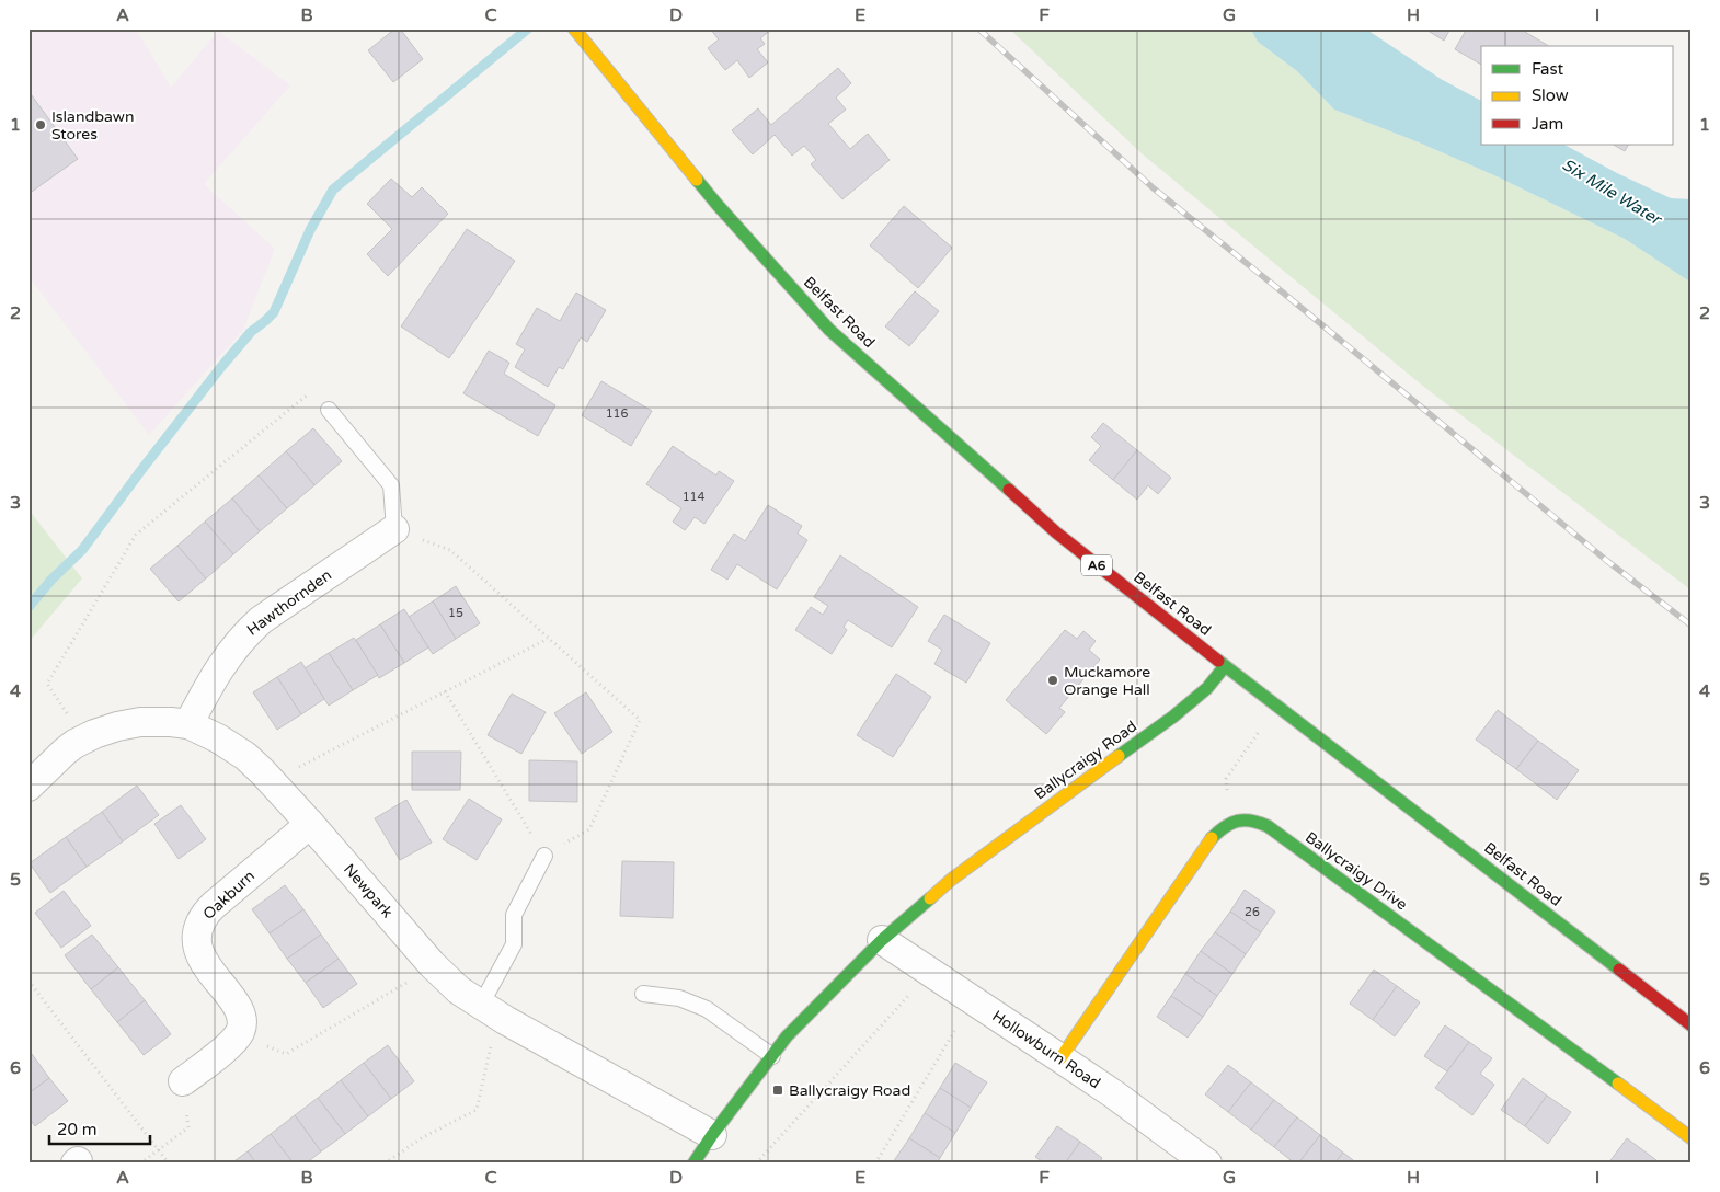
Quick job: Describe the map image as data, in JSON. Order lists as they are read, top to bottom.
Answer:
{
  "streets": {
    "main road": [
      "Belfast Road",
      "A6",
      "Ballycraigy Road",
      "Ballycraigy Drive"
    ],
    "street": [
      "Hawthornden",
      "Newpark",
      "Oakburn",
      "Hollowburn Road"
    ]
  },
  "crossings": [
    ["Belfast Road", "Ballycraigy Road"],
    ["Hawthornden", "Newpark"],
    ["Ballycraigy Road", "Newpark"],
    ["Ballycraigy Road", "Hollowburn Road"],
    ["Newpark", "Oakburn"]
  ],
  "water": ["Six Mile Water"],
  "places": {
    "other": ["Islandbawn Stores", "Muckamore Orange Hall"],
    "transit": ["Ballycraigy Road"]
  },
  "house_numbers": [
    "116",
    "114",
    "15",
    "26"
  ],
  "legend": ["Fast", "Slow", "Jam"],
  "scale_bar": "20 m",
  "grid": {
    "columns": [
      "A",
      "B",
      "C",
      "D",
      "E",
      "F",
      "G",
      "H",
      "I"
    ],
    "rows": [
      "1",
      "2",
      "3",
      "4",
      "5",
      "6"
    ]
  }
}
